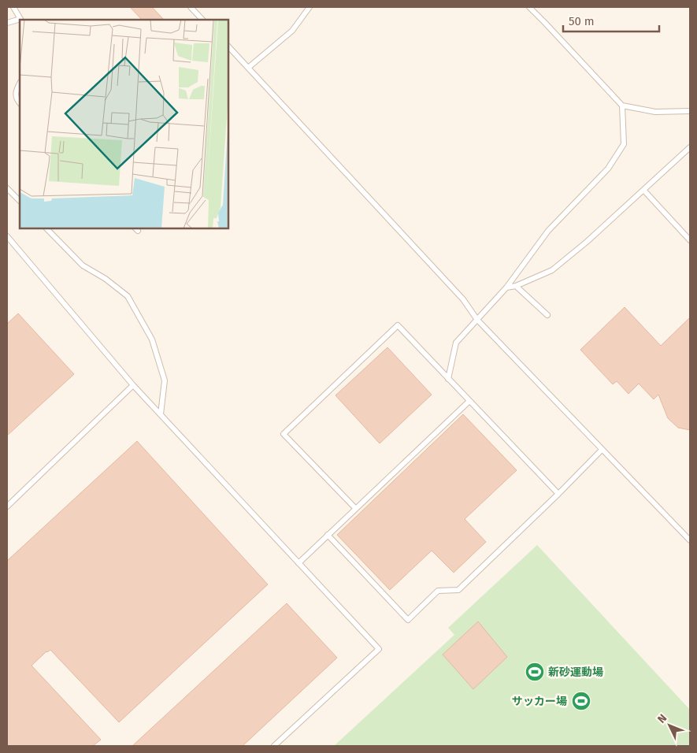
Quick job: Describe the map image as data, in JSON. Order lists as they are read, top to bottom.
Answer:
{
  "places": {
    "sports": ["新砂運動場", "サッカー場"]
  },
  "scale_bar": "50 m",
  "north": "top left"
}
